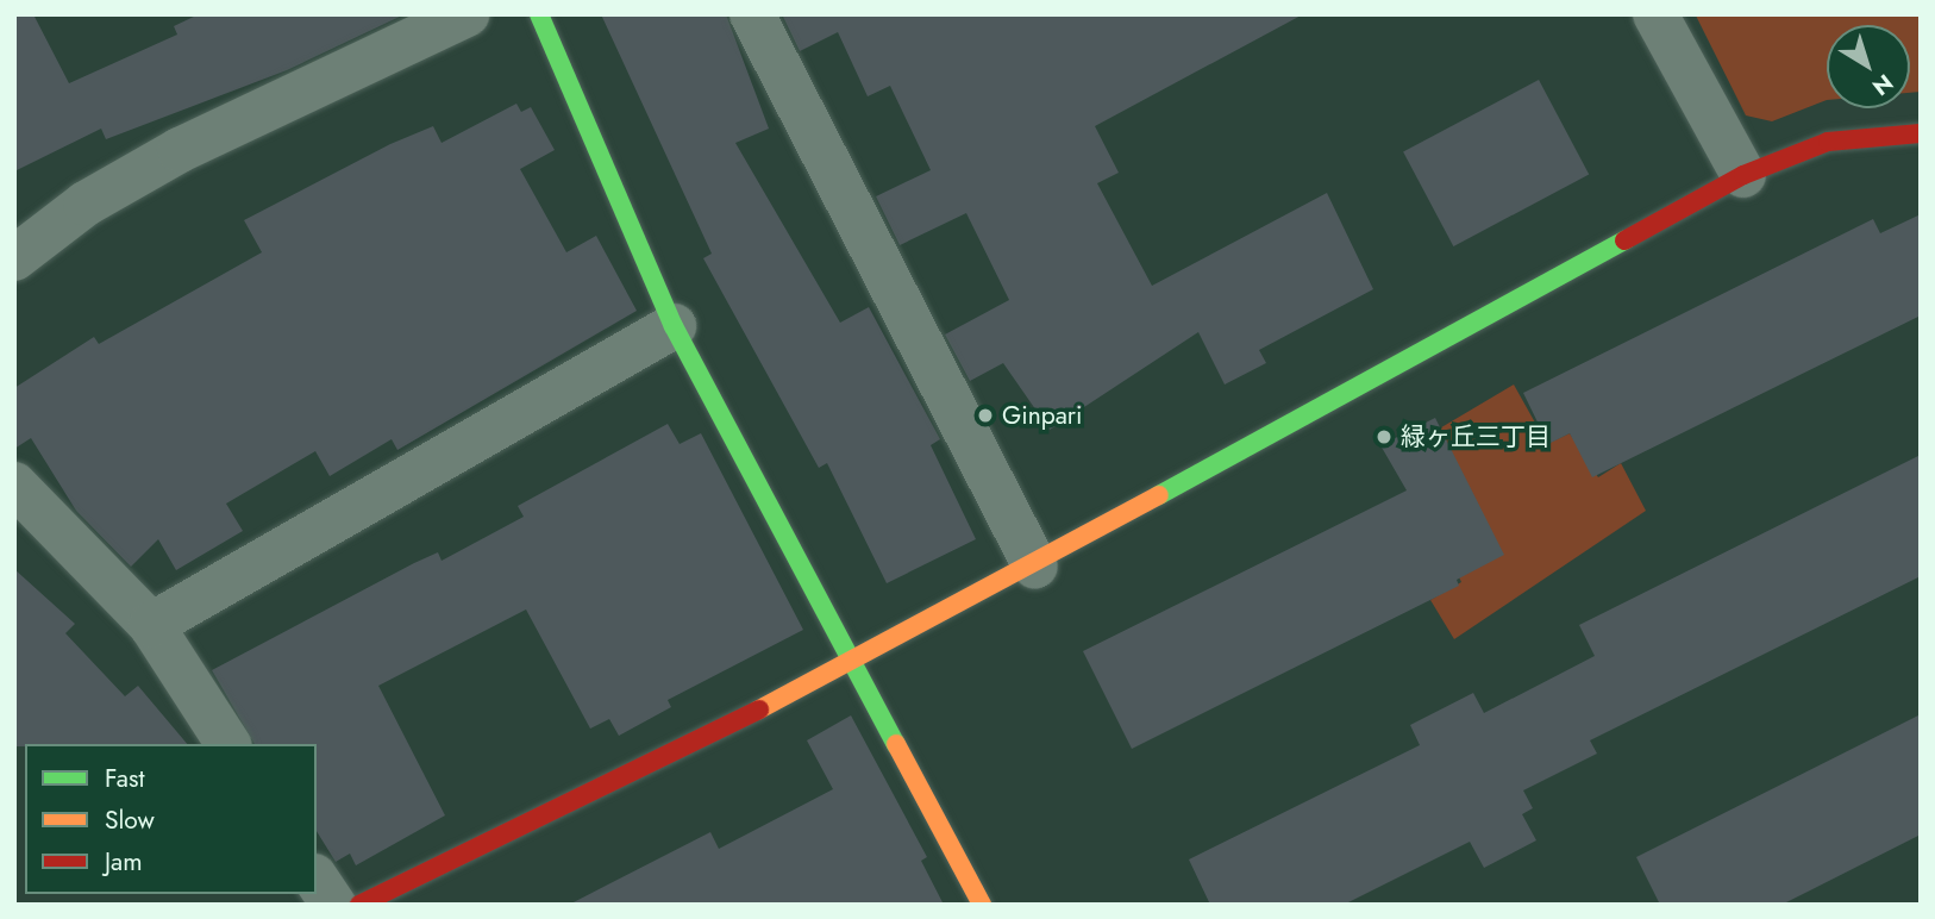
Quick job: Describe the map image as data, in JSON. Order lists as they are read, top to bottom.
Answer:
{
  "places": ["Ginpari", "緑ヶ丘三丁目"],
  "legend": ["Fast", "Slow", "Jam"],
  "north": "bottom right"
}
